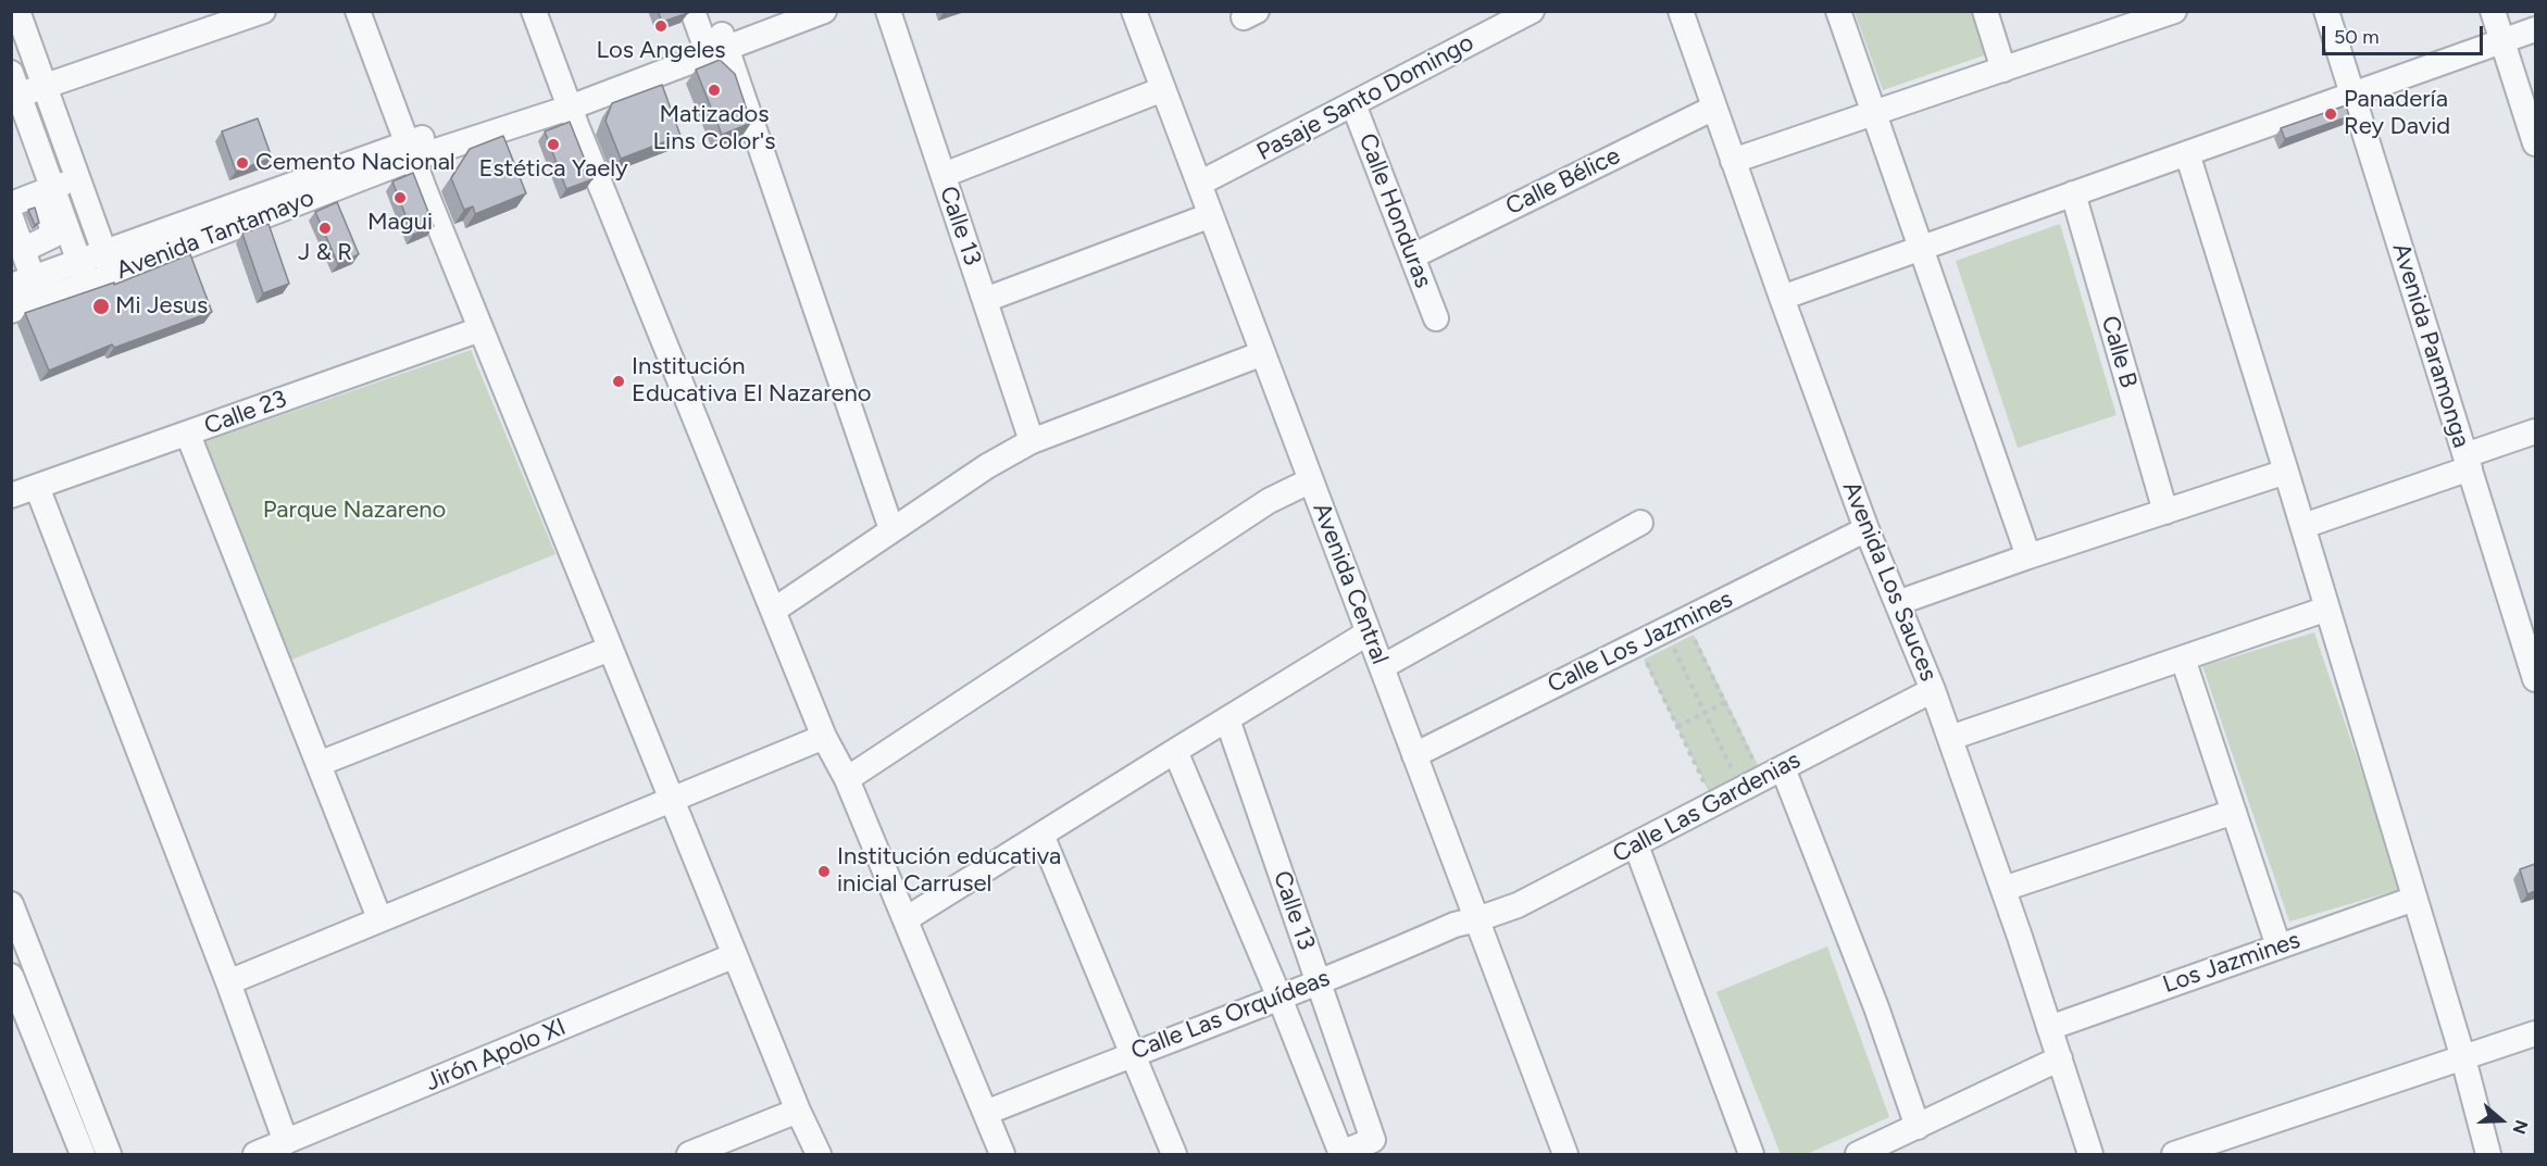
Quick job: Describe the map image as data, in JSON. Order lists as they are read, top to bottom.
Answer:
{
  "streets": {
    "street": [
      "Pasaje Santo Domingo",
      "Calle Bélice",
      "Calle Honduras",
      "Calle 13",
      "Avenida Tantamayo",
      "Avenida Paramonga",
      "Calle B",
      "Calle 23",
      "Avenida Los Sauces",
      "Avenida Central",
      "Calle Los Jazmines",
      "Calle Las Gardenias",
      "Los Jazmines",
      "Calle Las Orquídeas",
      "Jirón Apolo XI"
    ]
  },
  "crossings": [
    ["Pasaje Santo Domingo", "Calle Honduras"],
    ["Pasaje Santo Domingo", "Avenida Central"],
    ["Calle Bélice", "Calle Honduras"],
    ["Calle Bélice", "Avenida Los Sauces"],
    ["Calle 13", "Calle Las Orquídeas"],
    ["Avenida Los Sauces", "Calle Los Jazmines"],
    ["Avenida Los Sauces", "Calle Las Gardenias"],
    ["Avenida Los Sauces", "Los Jazmines"],
    ["Avenida Central", "Calle Los Jazmines"],
    ["Avenida Central", "Calle Las Gardenias"],
    ["Avenida Central", "Calle Las Orquídeas"],
    ["Calle Las Gardenias", "Calle Las Orquídeas"]
  ],
  "parks": ["Parque Nazareno"],
  "places": [
    "Los Angeles",
    "Matizados Lins Color's",
    "Panadería Rey David",
    "Estética Yaely",
    "Cemento Nacional",
    "Magui",
    "J & R",
    "Mi Jesus",
    "Institución Educativa El Nazareno",
    "Institución educativa inicial Carrusel"
  ],
  "scale_bar": "50 m",
  "north": "right"
}
